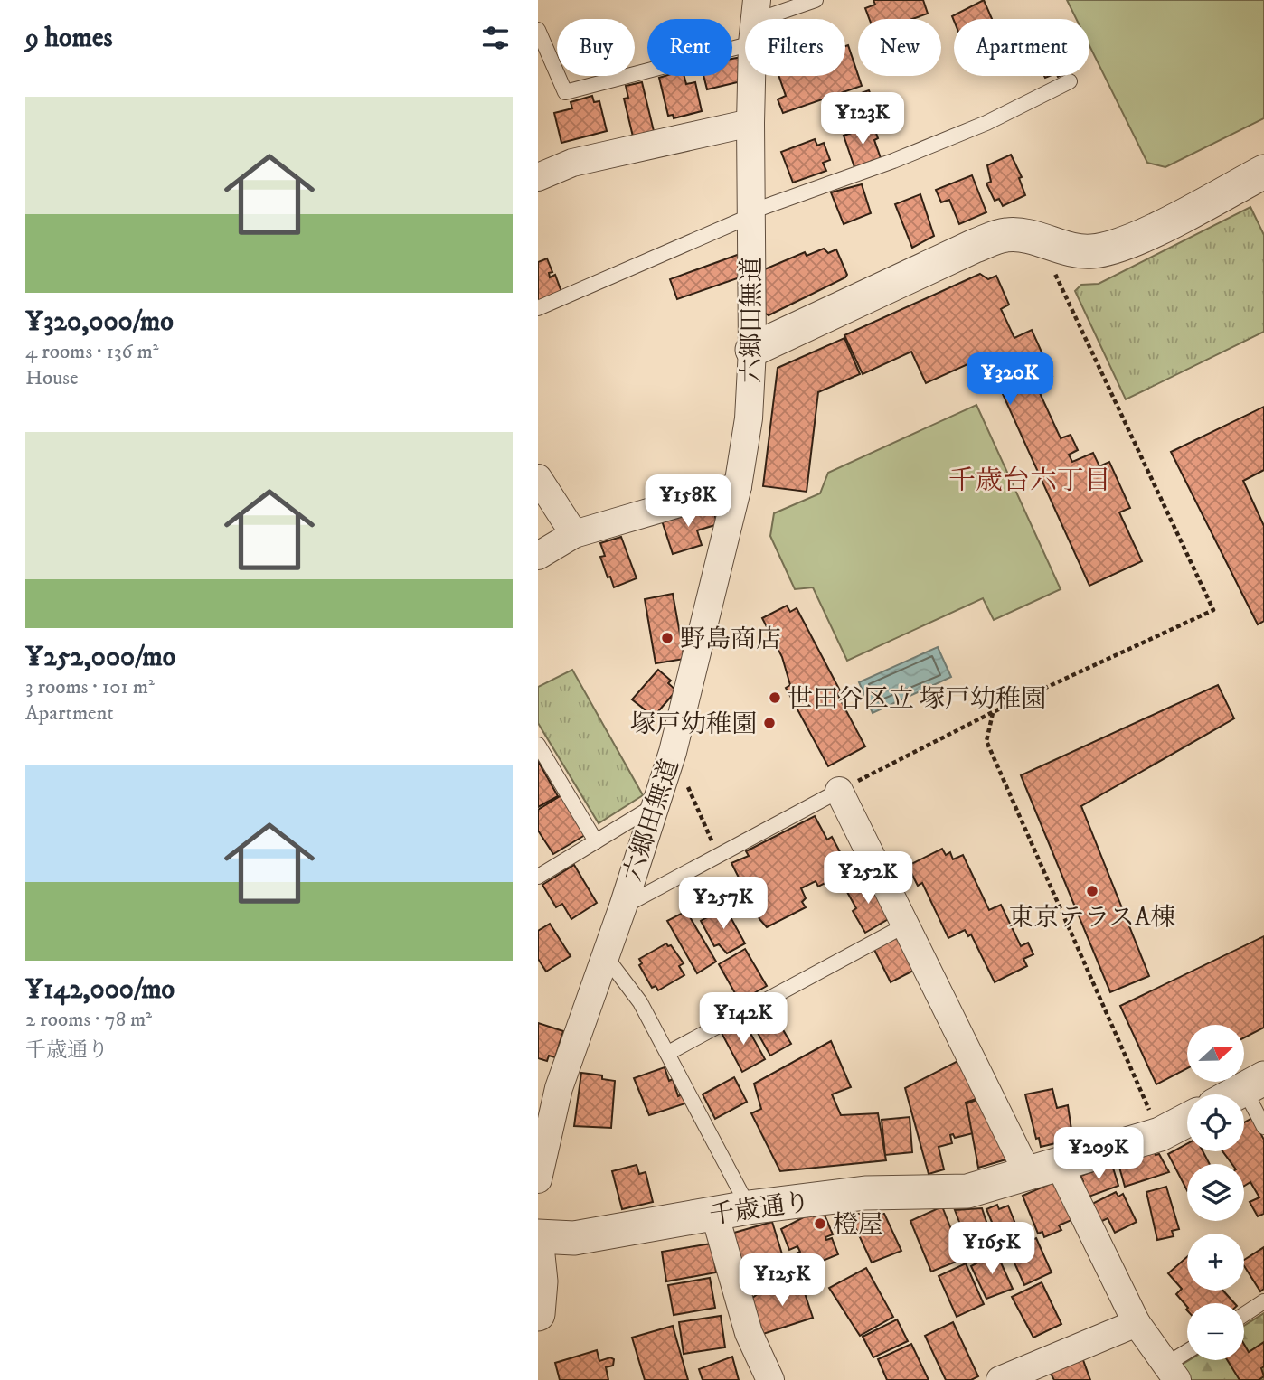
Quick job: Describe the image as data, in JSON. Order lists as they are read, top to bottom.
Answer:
{
  "streets": {
    "street": ["六郷田無道", "千歳通り"]
  },
  "districts": ["千歳台六丁目"],
  "places": [
    "野島商店",
    "世田谷区立 塚戸幼稚園",
    "塚戸幼稚園",
    "東京テラスA棟",
    "橙屋"
  ],
  "north": "right",
  "page": {
    "heading": "9 homes",
    "chip": [
      "Buy",
      "Rent",
      "Filters",
      "New",
      "Apartment"
    ],
    "list": [
      {
        "name": "¥320,000/mo",
        "note": "4 rooms · 136 m² · House"
      },
      {
        "name": "¥252,000/mo",
        "note": "3 rooms · 101 m² · Apartment"
      },
      {
        "name": "¥142,000/mo",
        "note": "2 rooms · 78 m² · 千歳通り"
      }
    ],
    "price": [
      "¥123K",
      "¥320K",
      "¥158K",
      "¥252K",
      "¥257K",
      "¥142K",
      "¥209K",
      "¥165K",
      "¥125K"
    ],
    "map_buttons": ["+", "−"]
  }
}
